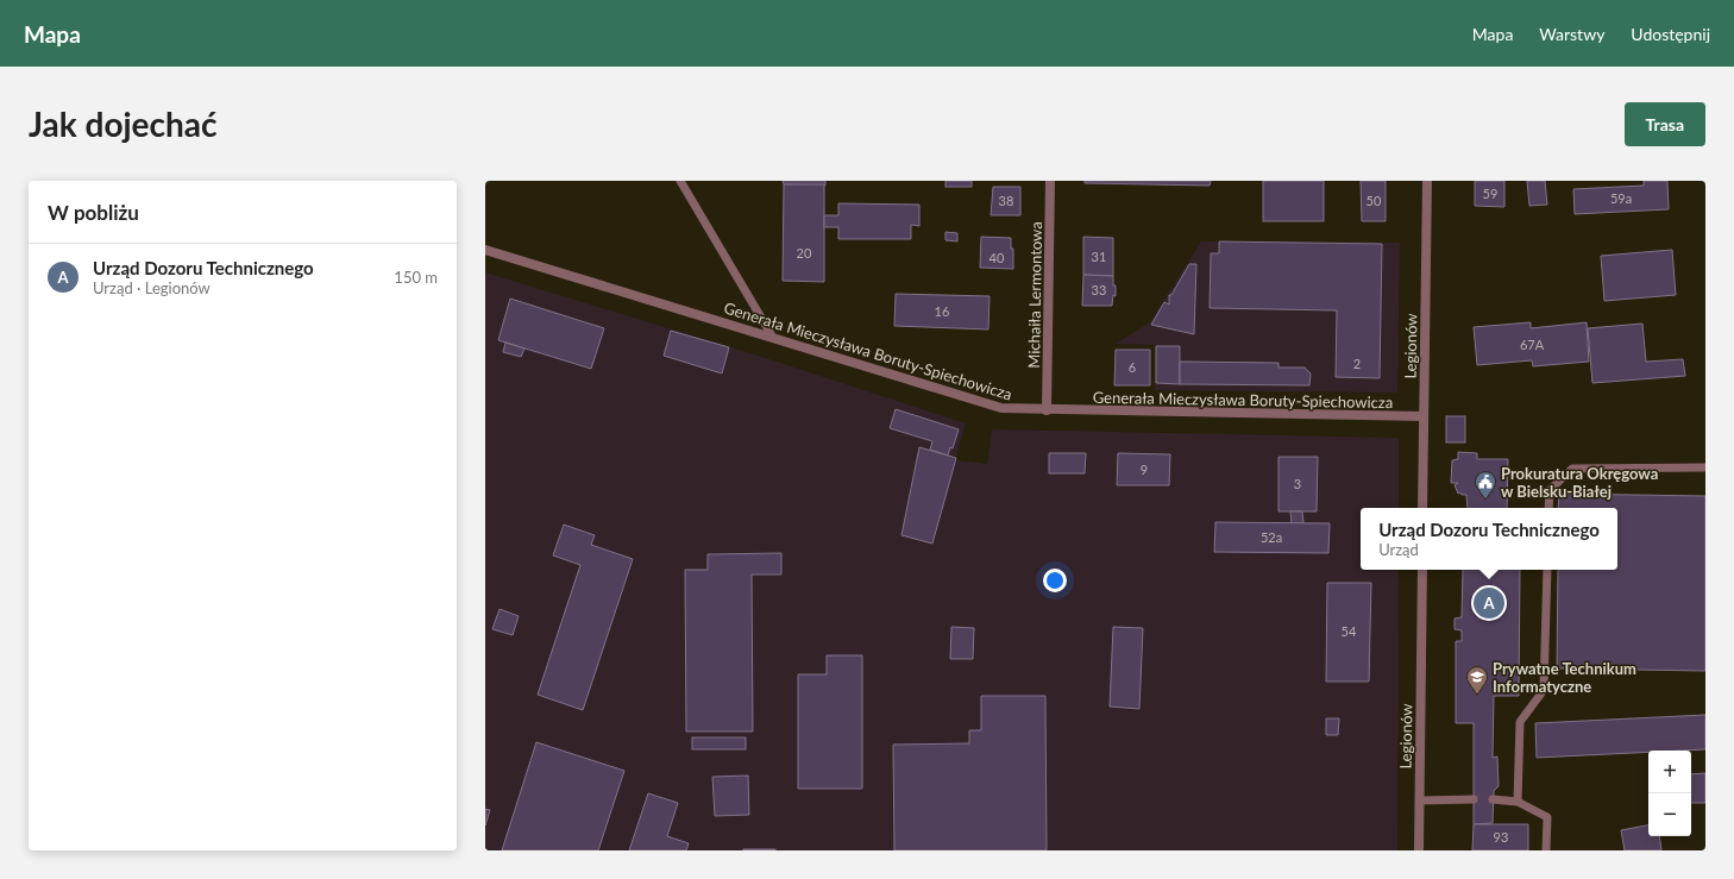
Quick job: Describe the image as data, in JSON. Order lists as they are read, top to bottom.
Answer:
{
  "streets": {
    "street": ["Michaiła Lermontowa", "Legionów", "Generała Mieczysława Boruty-Spiechowicza"]
  },
  "crossings": [
    ["Michaiła Lermontowa", "Generała Mieczysława Boruty-Spiechowicza"],
    ["Legionów", "Generała Mieczysława Boruty-Spiechowicza"]
  ],
  "places": {
    "public building": ["Prokuratura Okręgowa w Bielsku-Białej"],
    "school or university": ["Prywatne Technikum Informatyczne"]
  },
  "house_numbers": [
    "59",
    "59a",
    "38",
    "50",
    "20",
    "31",
    "40",
    "33",
    "16",
    "67A",
    "2",
    "6",
    "9",
    "3",
    "52a",
    "54",
    "93"
  ],
  "page": {
    "header": "Mapa",
    "nav": ["Mapa", "Warstwy", "Udostępnij"],
    "buttons": "Trasa",
    "title": "Jak dojechać",
    "heading": "W pobliżu",
    "list": [
      {
        "mark": "A",
        "name": "Urząd Dozoru Technicznego",
        "note": "Urząd · Legionów",
        "value": "150 m"
      }
    ],
    "popup": ["Urząd Dozoru Technicznego", "Urząd"],
    "pins": "A",
    "map_buttons": ["+", "−"]
  }
}
